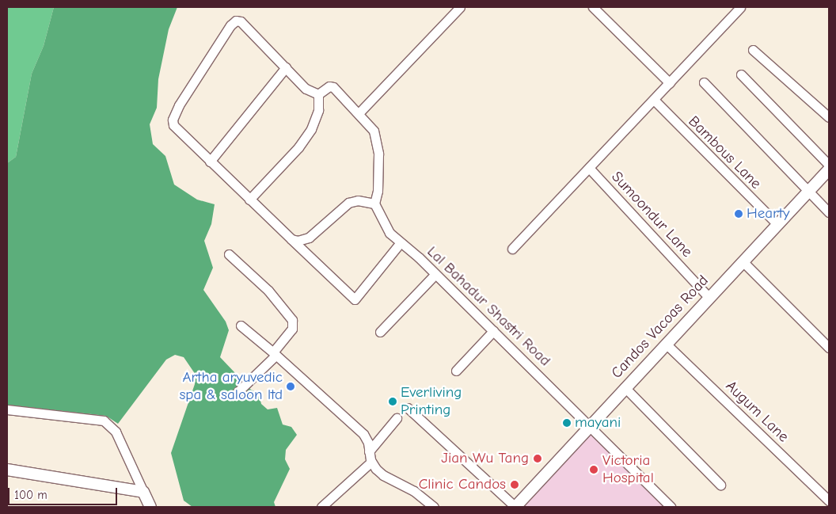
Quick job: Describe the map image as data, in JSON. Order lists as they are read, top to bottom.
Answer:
{
  "streets": {
    "main road": ["Candos Vacoas Road"],
    "street": [
      "Bambous Lane",
      "Sumoondur Lane",
      "Lal Bahadur Shastri Road",
      "Augum Lane"
    ]
  },
  "crossings": [
    ["Bambous Lane", "Candos Vacoas Road"],
    ["Sumoondur Lane", "Candos Vacoas Road"],
    ["Lal Bahadur Shastri Road", "Candos Vacoas Road"],
    ["Candos Vacoas Road", "Augum Lane"]
  ],
  "places": [
    "Hearty",
    "Artha aryuvedic spa & saloon ltd",
    "Everliving Printing",
    "mayani",
    "Jian Wu Tang",
    "Victoria Hospital",
    "Clinic Candos"
  ],
  "scale_bar": "100 m"
}
